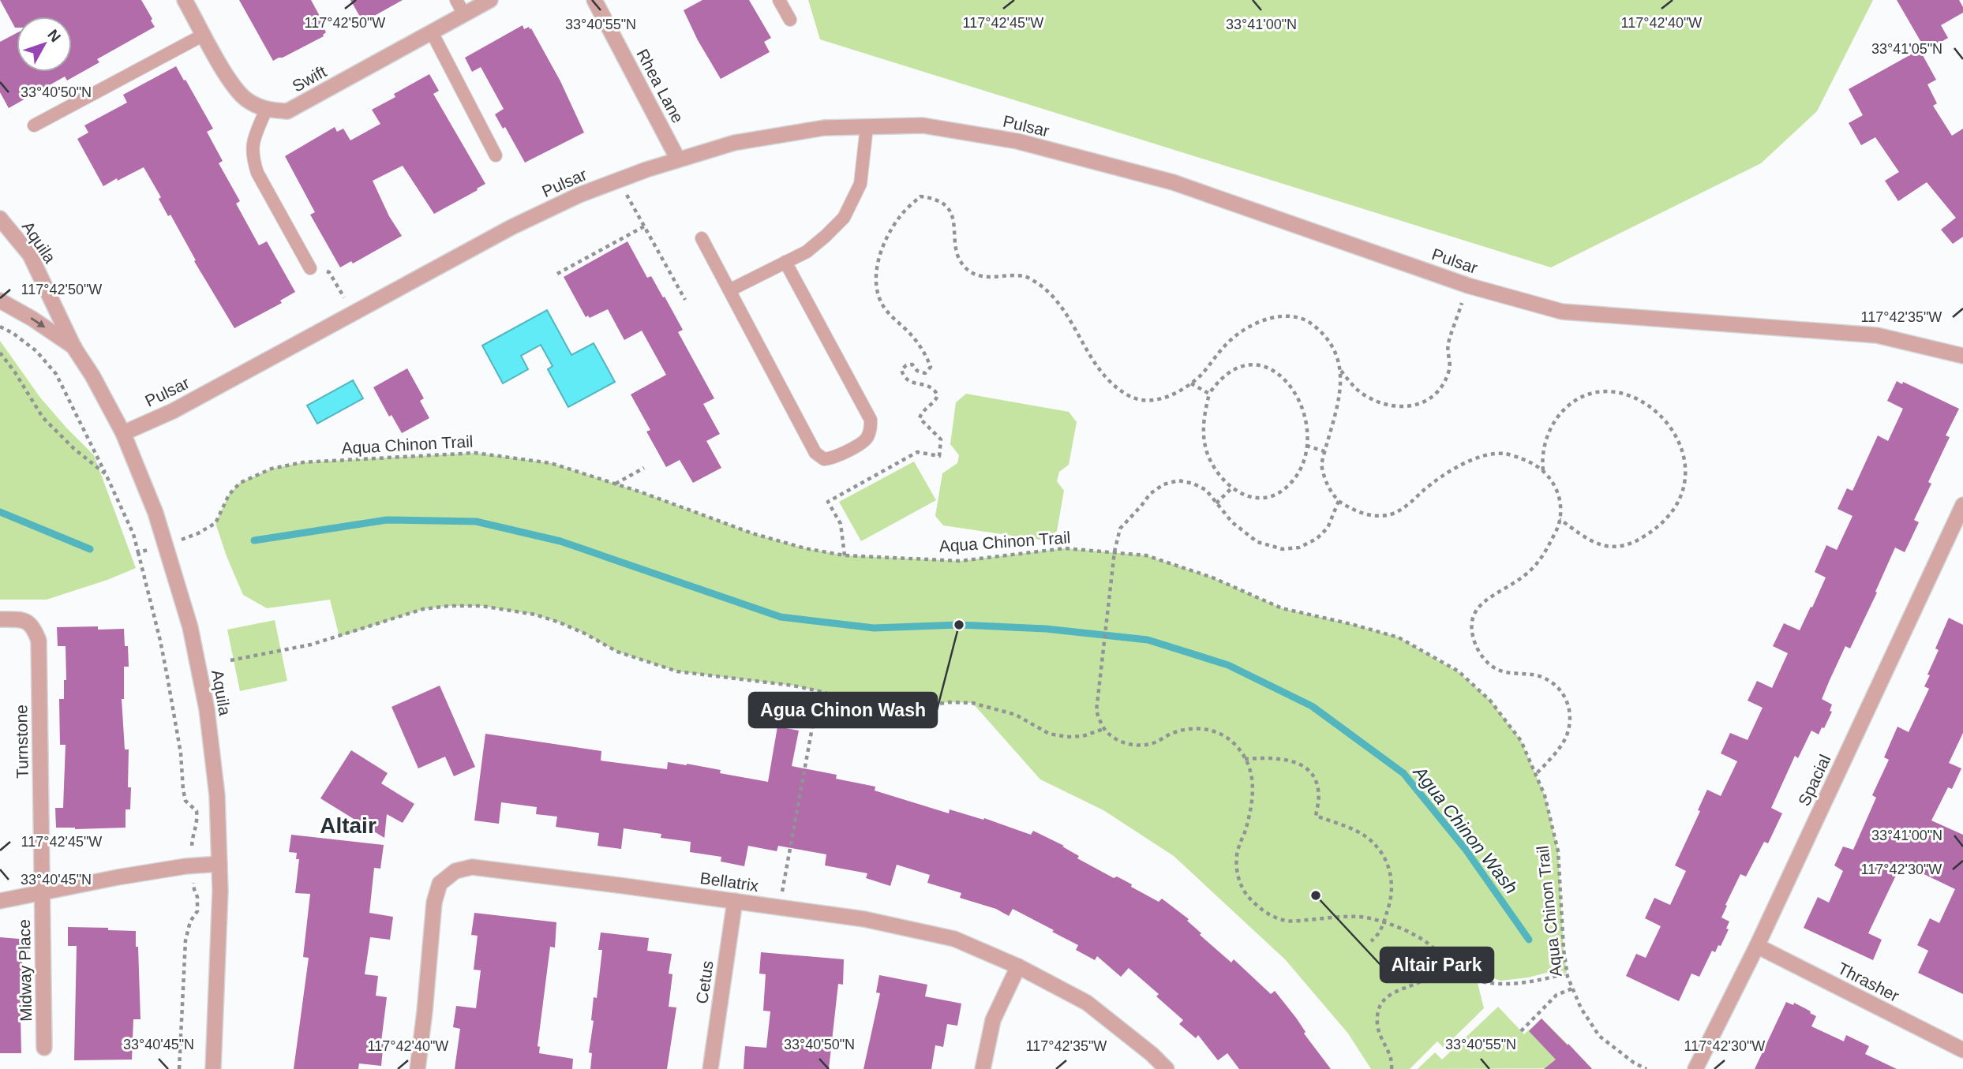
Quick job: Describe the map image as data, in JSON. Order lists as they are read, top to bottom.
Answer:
{
  "streets": {
    "street": [
      "Swift",
      "Rhea Lane",
      "Pulsar",
      "Aquila",
      "Turnstone",
      "Spacial",
      "Bellatrix",
      "Midway Place",
      "Cetus",
      "Thrasher"
    ],
    "path": ["Aqua Chinon Trail"]
  },
  "crossings": [
    ["Rhea Lane", "Pulsar"],
    ["Pulsar", "Aquila"],
    ["Turnstone", "Midway Place"],
    ["Spacial", "Thrasher"],
    ["Bellatrix", "Cetus"]
  ],
  "districts": ["Altair"],
  "water": ["Agua Chinon Wash"],
  "places": ["Agua Chinon Wash", "Altair Park"],
  "north": "top right",
  "coordinates": [
    "117°42'45\"W",
    "117°42'40\"W",
    "117°42'50\"W",
    "33°40'55\"N",
    "33°41'00\"N",
    "33°41'05\"N",
    "33°40'50\"N",
    "117°42'35\"W",
    "117°42'30\"W",
    "33°40'45\"N"
  ]
}
